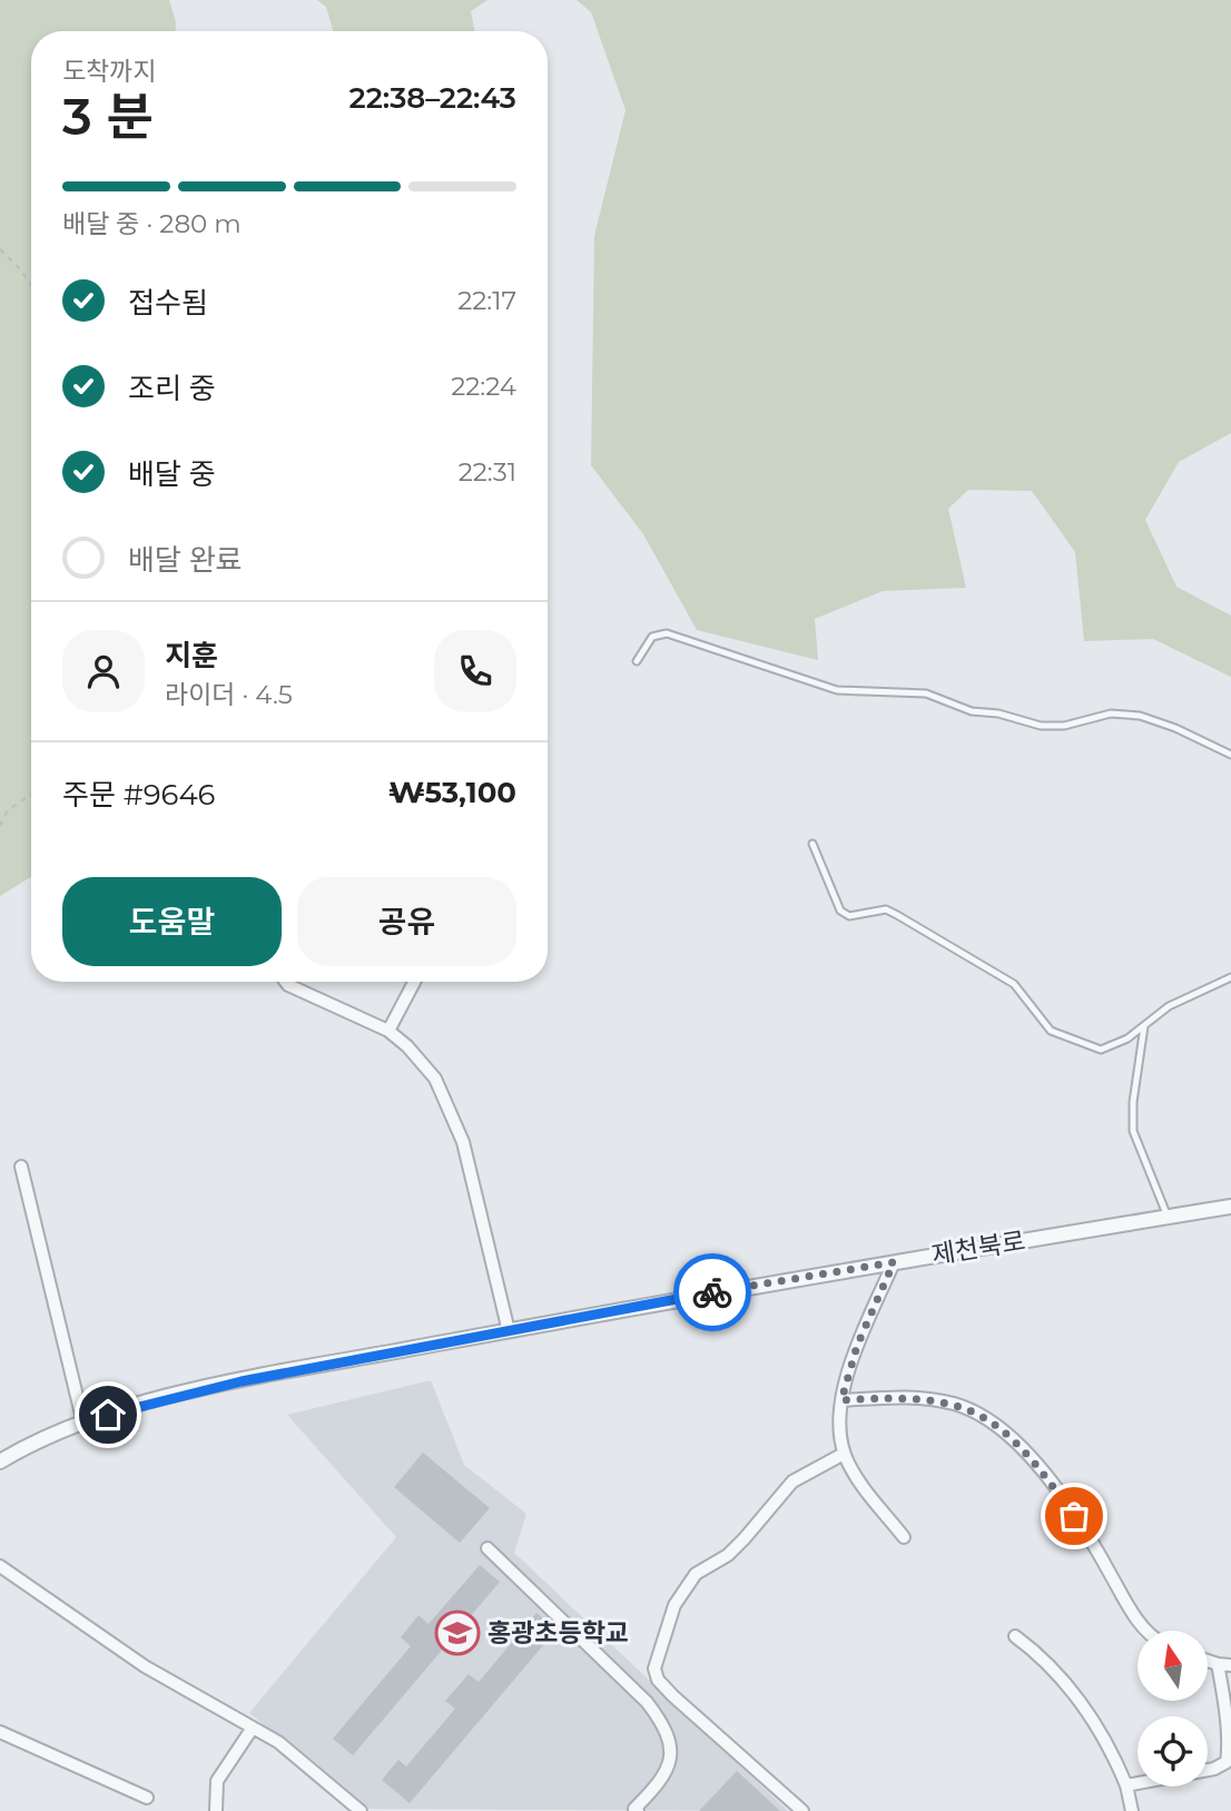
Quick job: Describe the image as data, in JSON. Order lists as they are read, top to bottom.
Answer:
{
  "streets": {
    "street": ["제천북로"]
  },
  "places": {
    "school or university": ["홍광초등학교"]
  },
  "north": "top",
  "page": {
    "heading": ["3 분", "도착까지", "22:38–22:43"],
    "panel": [
      "지훈",
      "라이더 · 4.5",
      "주문 #9646",
      "₩53,100"
    ],
    "bar": "배달 중 · 280 m",
    "list": [
      ["접수됨", "22:17"],
      ["조리 중", "22:24"],
      ["배달 중", "22:31"],
      "배달 완료"
    ],
    "buttons": ["도움말", "공유"]
  }
}
